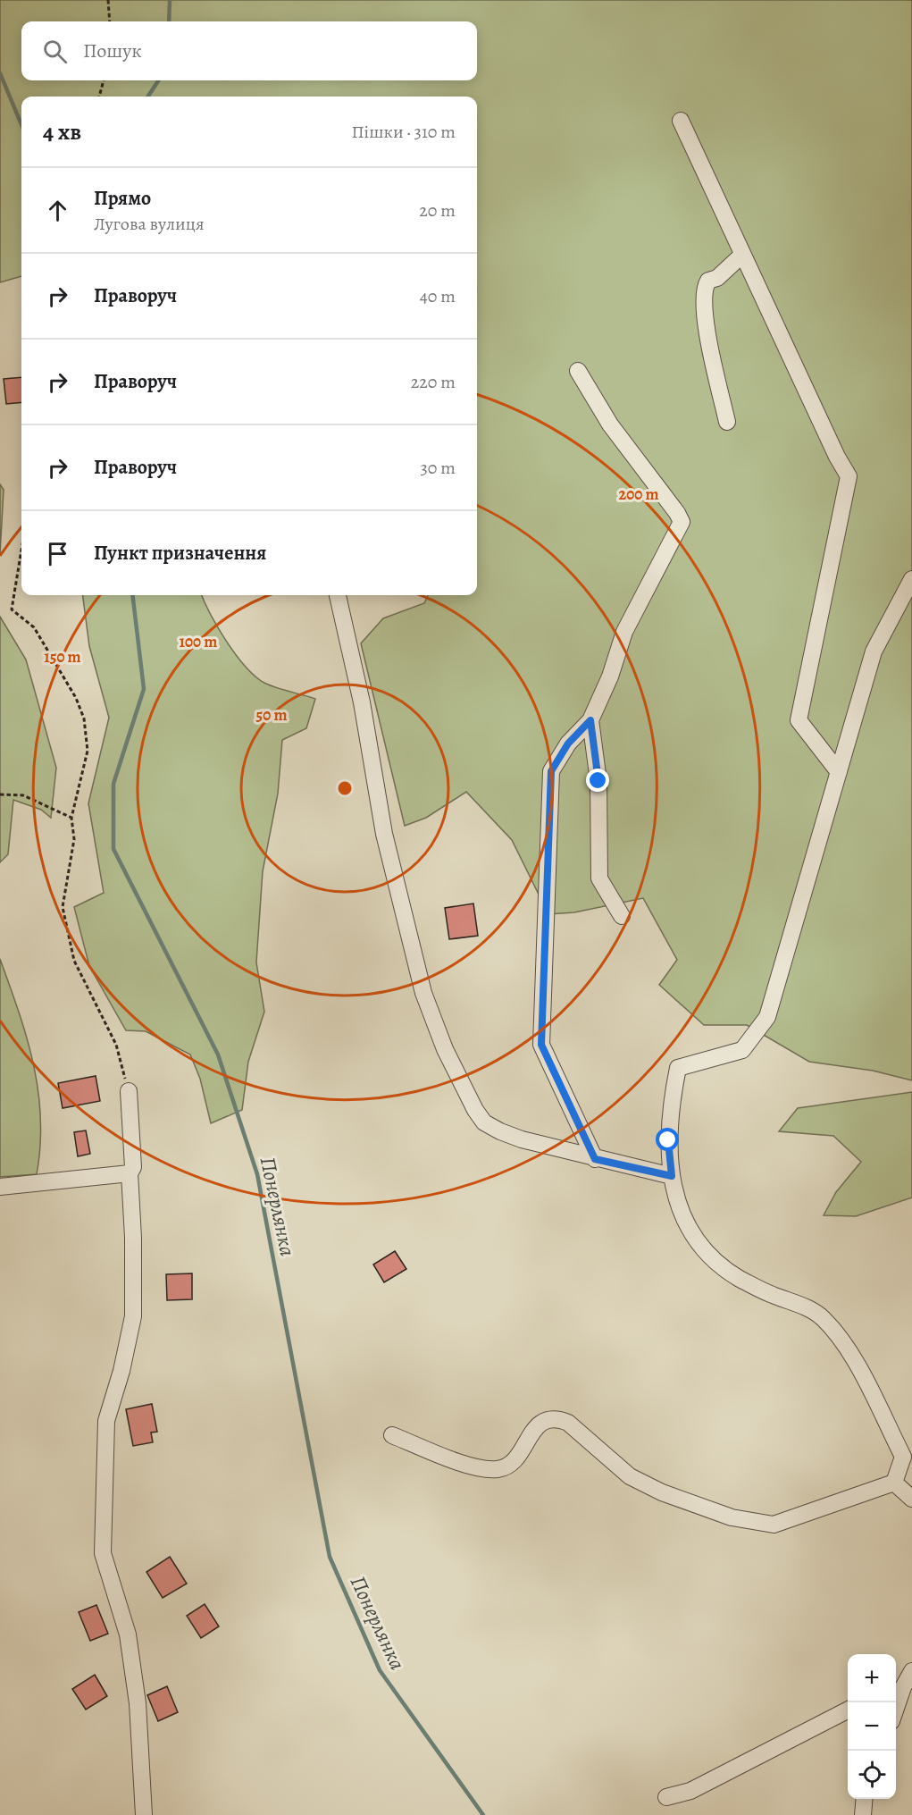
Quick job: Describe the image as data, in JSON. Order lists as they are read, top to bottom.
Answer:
{
  "water": ["Понерлянка"],
  "page": {
    "search": "Пошук",
    "heading": ["4 хв", "Пішки · 310 m"],
    "list": [
      ["Прямо", "Лугова вулиця", "20 m"],
      ["Праворуч", "40 m"],
      ["Праворуч", "220 m"],
      ["Праворуч", "30 m"],
      "Пункт призначення"
    ],
    "map_buttons": ["+", "−"]
  },
  "rings": [
    "200 m",
    "100 m",
    "150 m",
    "50 m"
  ]
}
